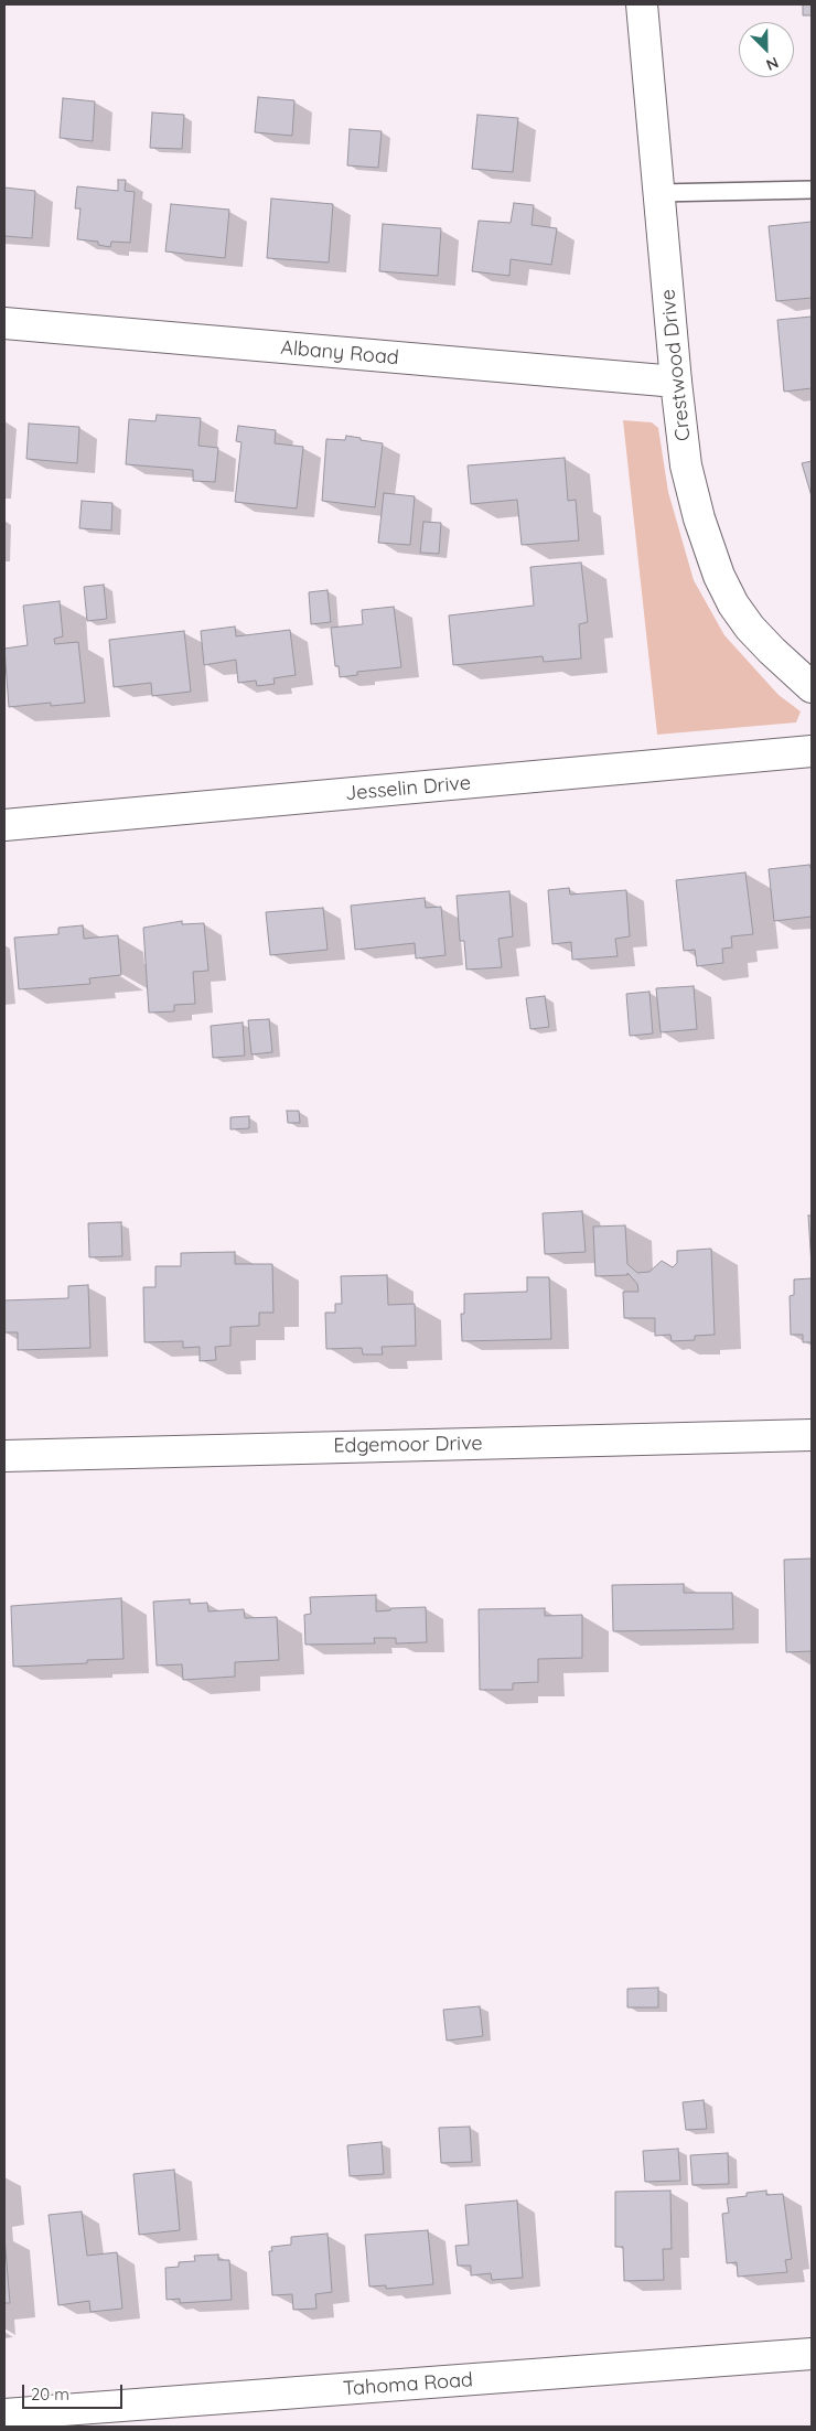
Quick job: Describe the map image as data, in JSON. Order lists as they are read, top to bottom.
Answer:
{
  "streets": {
    "street": [
      "Albany Road",
      "Crestwood Drive",
      "Jesselin Drive",
      "Edgemoor Drive",
      "Tahoma Road"
    ]
  },
  "crossings": [
    ["Albany Road", "Crestwood Drive"]
  ],
  "scale_bar": "20 m",
  "north": "bottom right"
}
